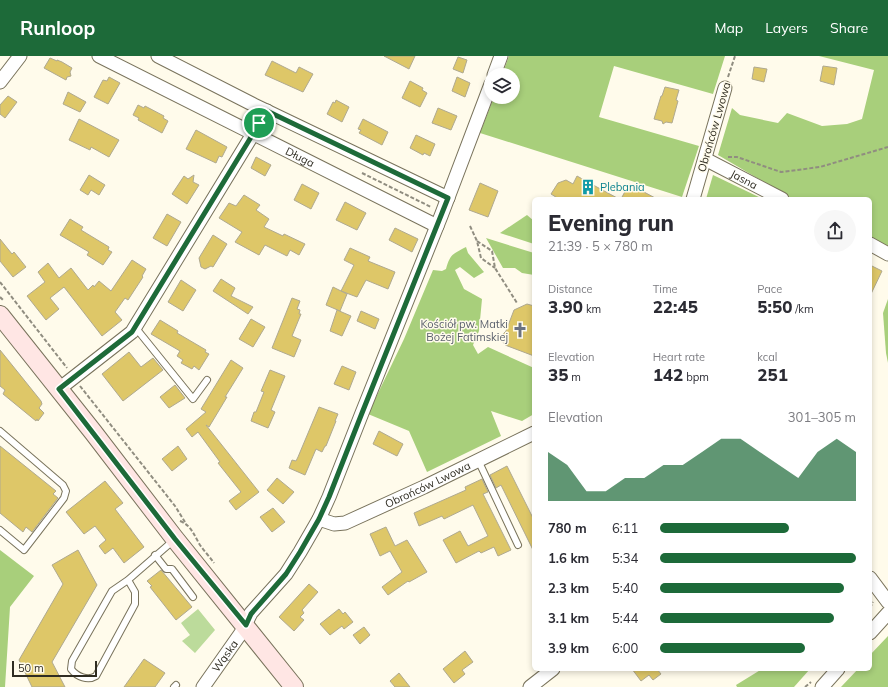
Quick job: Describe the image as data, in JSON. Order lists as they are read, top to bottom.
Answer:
{
  "streets": {
    "street": [
      "Obrońców Lwowa",
      "Długa",
      "Jasna",
      "Wąska"
    ]
  },
  "crossings": [
    ["Obrońców Lwowa", "Jasna"],
    ["Obrońców Lwowa", "Wąska"],
    ["Długa", "Wąska"]
  ],
  "places": {
    "building": ["Plebania"],
    "church": ["Kościół pw. Matki Bożej Fatimskiej"]
  },
  "scale_bar": "50 m",
  "page": {
    "header": "Runloop",
    "nav": ["Map", "Layers", "Share"],
    "heading": ["Evening run", "21:39 · 5 × 780 m"],
    "stats": [
      ["Distance", "3.90 km"],
      ["Time", "22:45"],
      ["Pace", "5:50 /km"],
      ["Elevation", "35 m"],
      ["Heart rate", "142 bpm"],
      ["kcal", "251"]
    ],
    "chart": ["Elevation", "301–305 m"],
    "list": [
      {
        "name": "780 m",
        "note": "6:11"
      },
      {
        "name": "1.6 km",
        "note": "5:34"
      },
      {
        "name": "2.3 km",
        "note": "5:40"
      },
      {
        "name": "3.1 km",
        "note": "5:44"
      },
      {
        "name": "3.9 km",
        "note": "6:00"
      }
    ],
    "scale": "50 m"
  }
}
